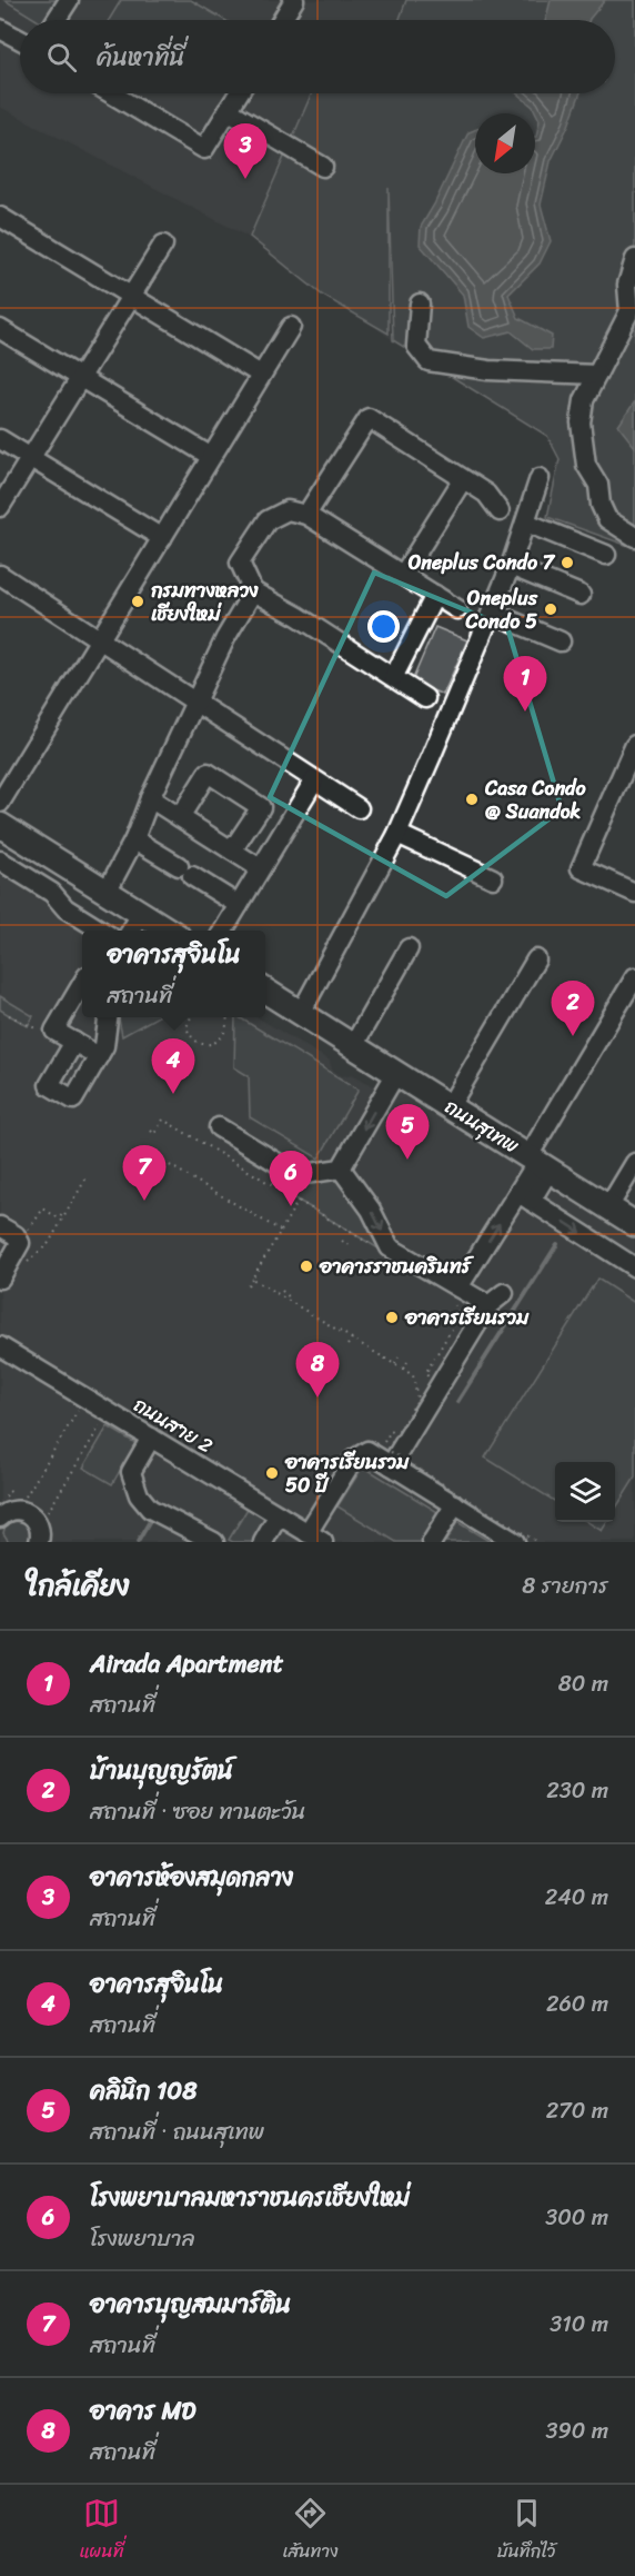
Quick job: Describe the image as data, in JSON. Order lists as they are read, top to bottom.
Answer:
{
  "streets": {
    "main road": ["ถนนสุเทพ"],
    "street": ["ถนนสาย 2"]
  },
  "places": [
    "Oneplus Condo 7",
    "กรมทางหลวง เชียงใหม่",
    "Oneplus Condo 5",
    "Casa Condo @ Suandok",
    "อาคารราชนครินทร์",
    "อาคารเรียนรวม",
    "อาคารเรียนรวม 50 ปี"
  ],
  "north": "bottom left",
  "page": {
    "search": "ค้นหาที่นี่",
    "pins": [
      "3",
      "1",
      "2",
      "4",
      "5",
      "7",
      "6",
      "8"
    ],
    "popup": ["อาคารสุจินโน", "สถานที่"],
    "heading": ["ใกล้เคียง", "8 รายการ"],
    "list": [
      {
        "mark": "1",
        "name": "Airada Apartment",
        "note": "สถานที่",
        "value": "80 m"
      },
      {
        "mark": "2",
        "name": "บ้านบุญญรัตน์",
        "note": "สถานที่ · ซอย ทานตะวัน",
        "value": "230 m"
      },
      {
        "mark": "3",
        "name": "อาคารห้องสมุดกลาง",
        "note": "สถานที่",
        "value": "240 m"
      },
      {
        "mark": "4",
        "name": "อาคารสุจินโน",
        "note": "สถานที่",
        "value": "260 m"
      },
      {
        "mark": "5",
        "name": "คลินิก 108",
        "note": "สถานที่ · ถนนสุเทพ",
        "value": "270 m"
      },
      {
        "mark": "6",
        "name": "โรงพยาบาลมหาราชนครเชียงใหม่",
        "note": "โรงพยาบาล",
        "value": "300 m"
      },
      {
        "mark": "7",
        "name": "อาคารบุญสมมาร์ติน",
        "note": "สถานที่",
        "value": "310 m"
      },
      {
        "mark": "8",
        "name": "อาคาร MD",
        "note": "สถานที่",
        "value": "390 m"
      }
    ],
    "nav": ["แผนที่", "เส้นทาง", "บันทึกไว้"]
  }
}
